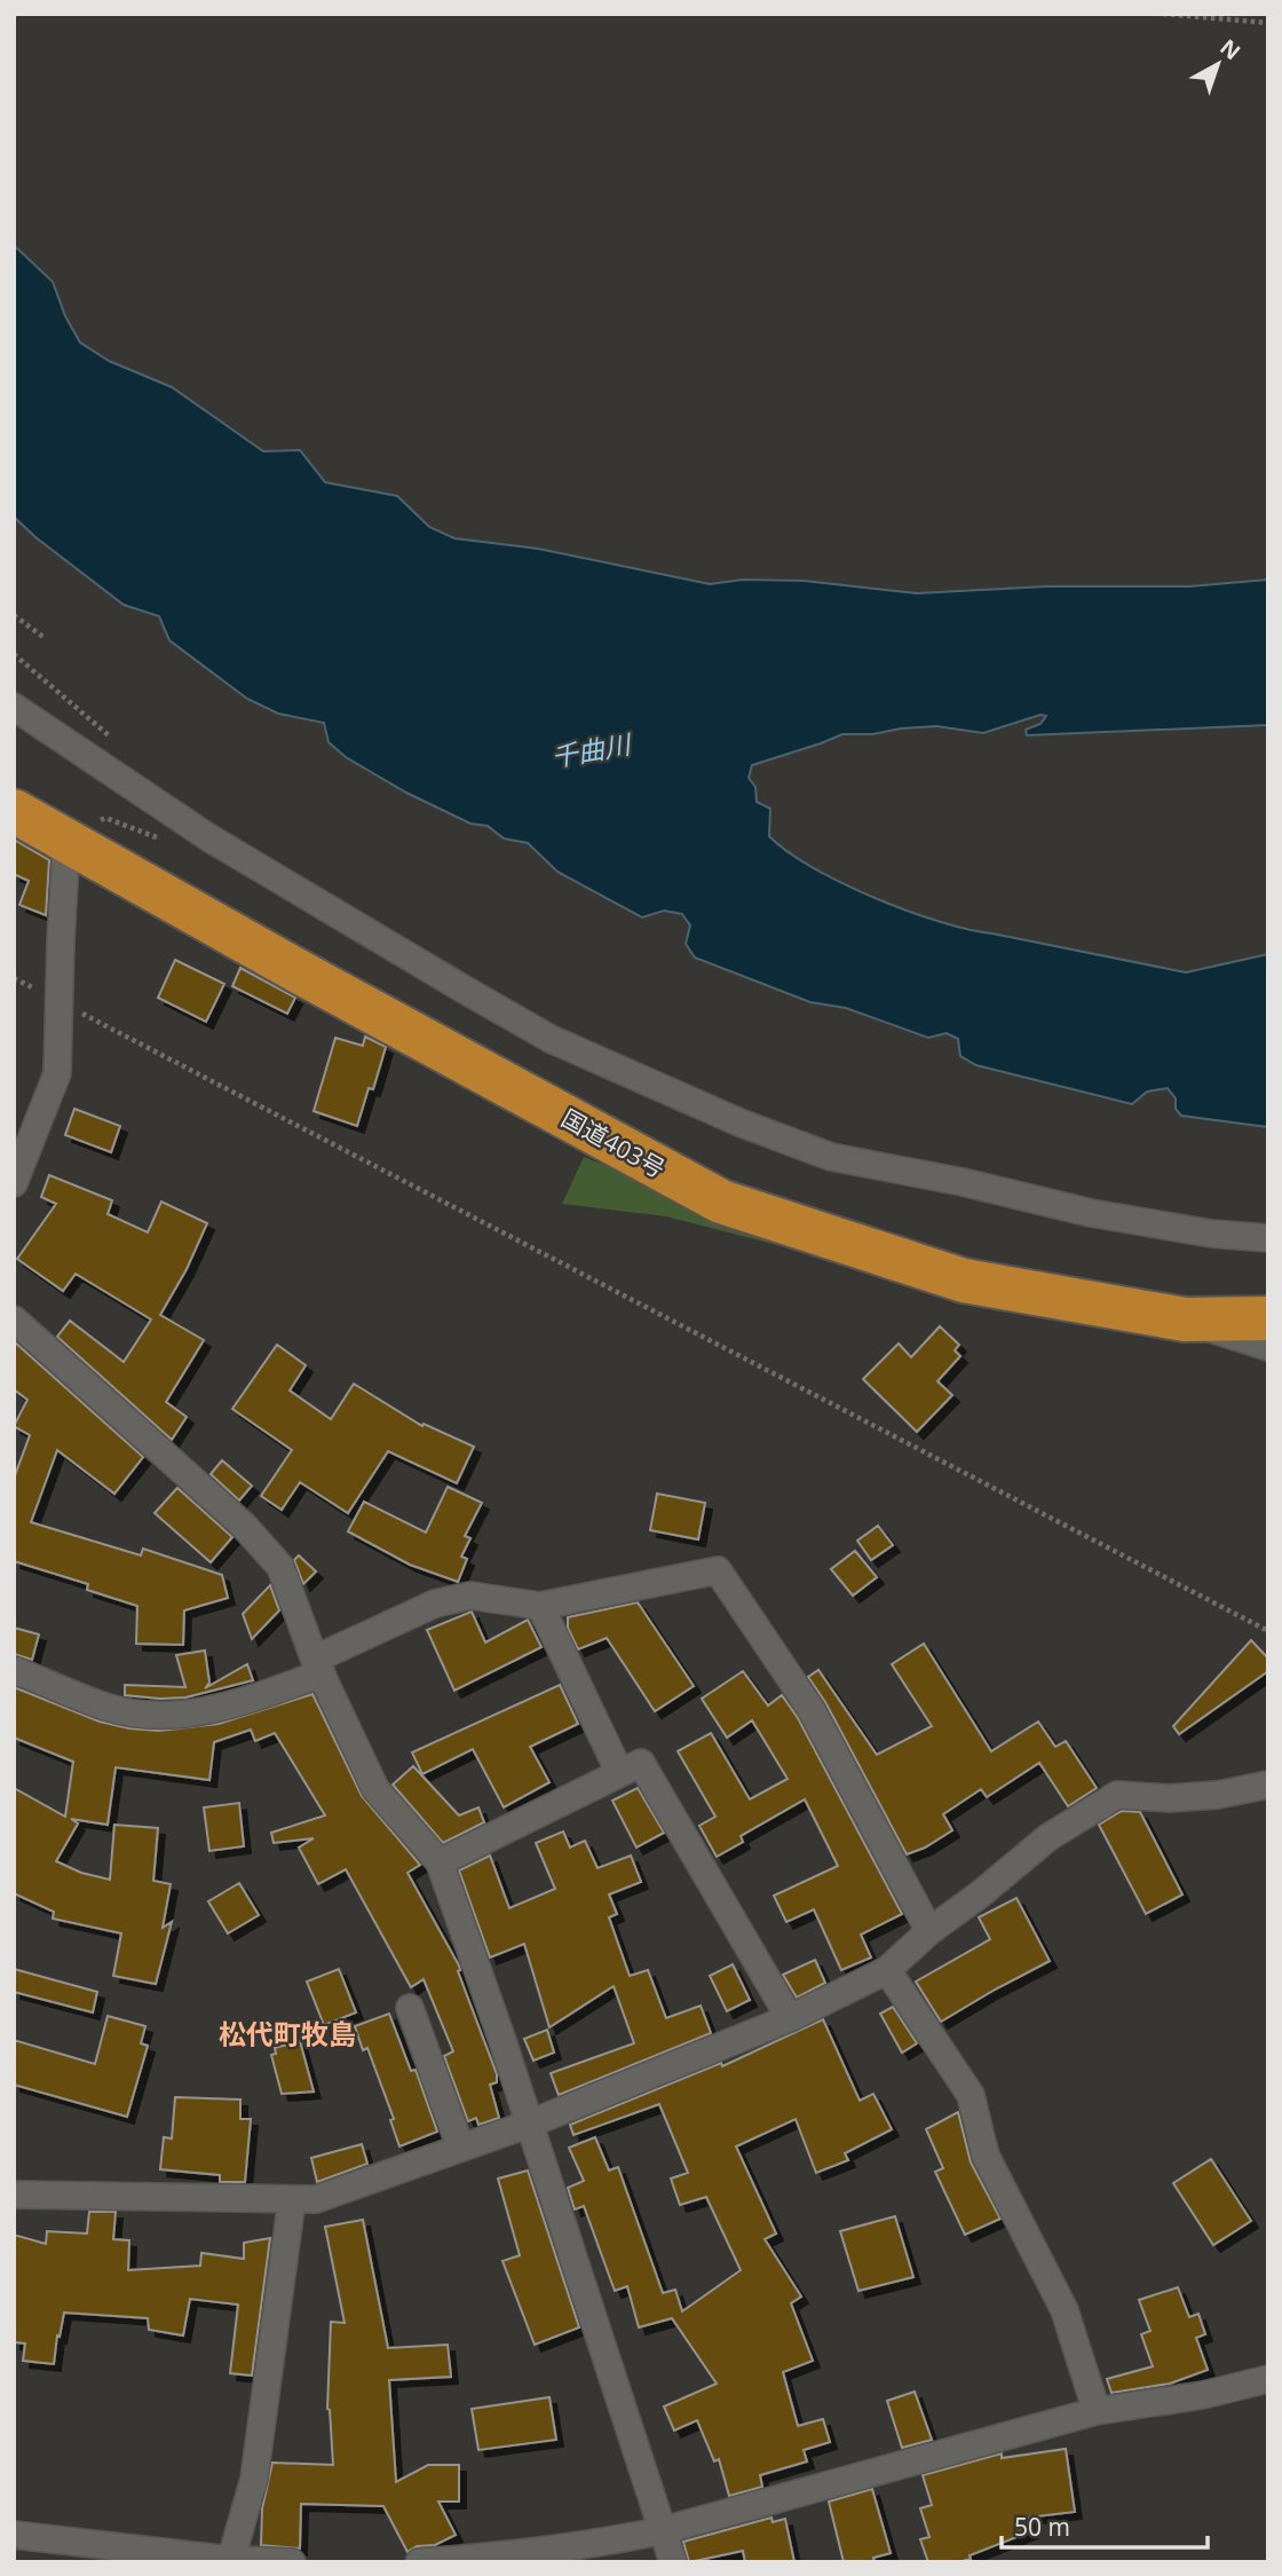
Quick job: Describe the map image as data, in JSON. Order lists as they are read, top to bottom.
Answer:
{
  "streets": {
    "highway": ["国道403号"]
  },
  "districts": ["松代町牧島"],
  "water": ["千曲川"],
  "scale_bar": "50 m",
  "north": "top right"
}
